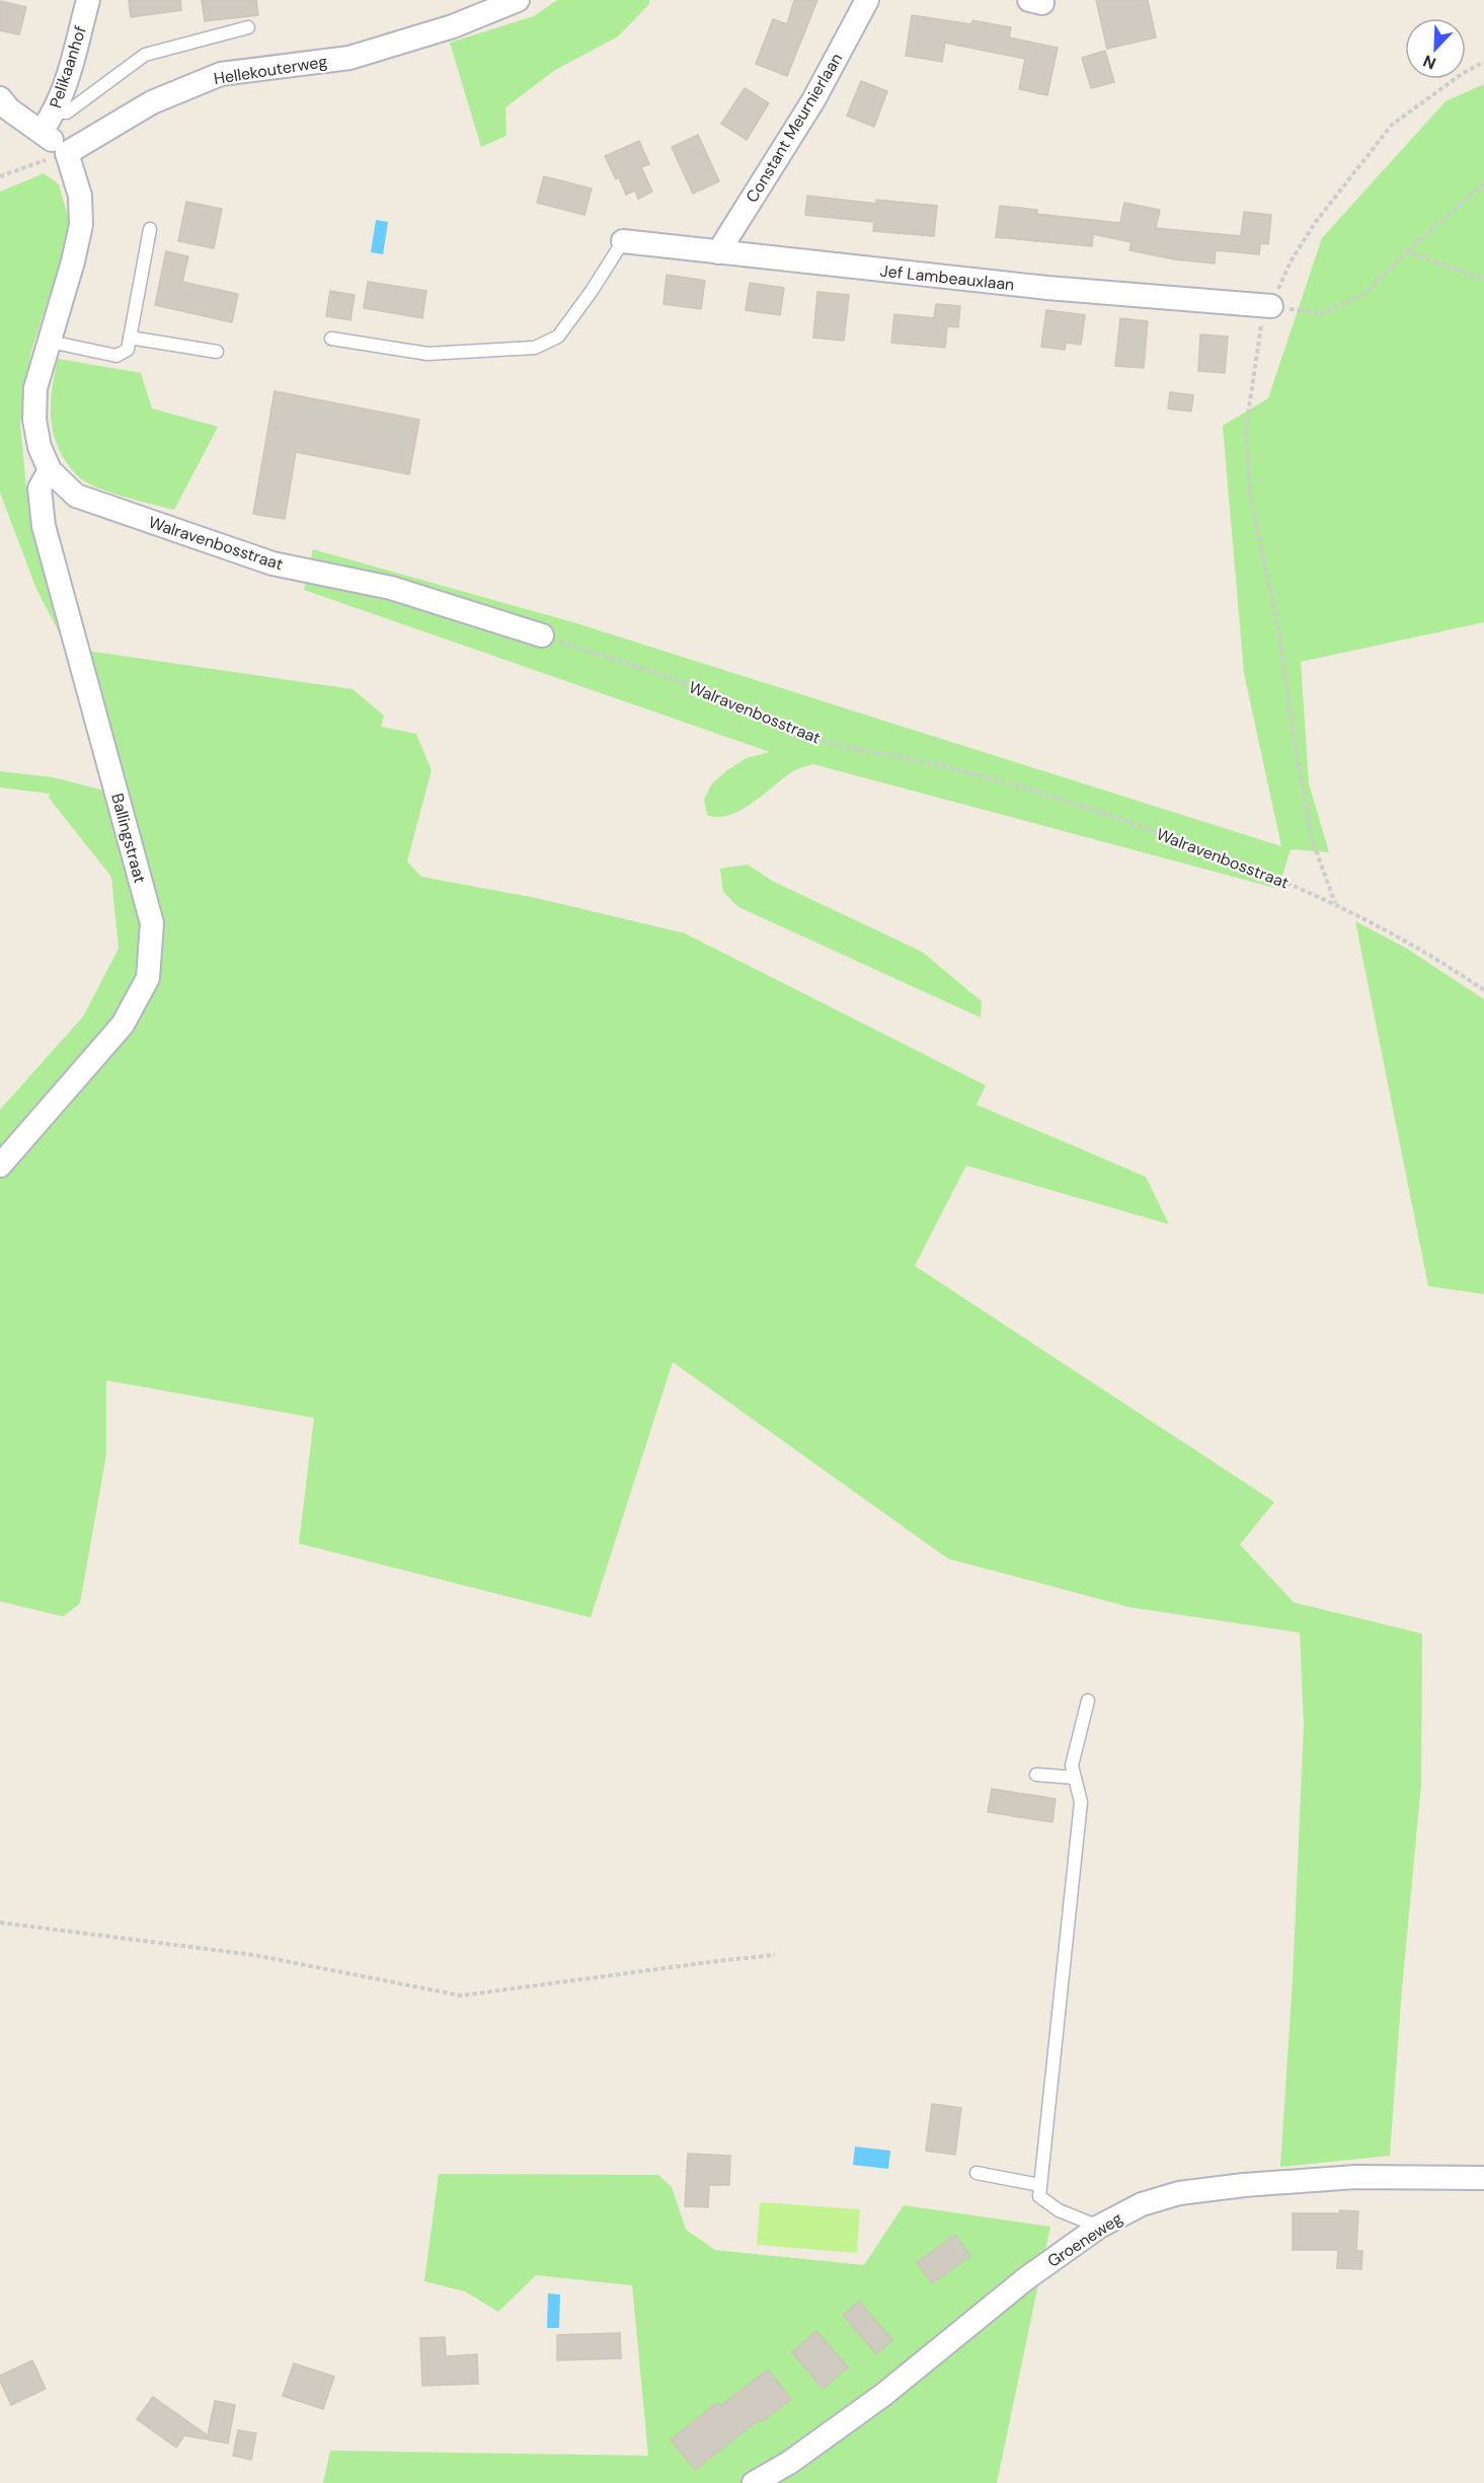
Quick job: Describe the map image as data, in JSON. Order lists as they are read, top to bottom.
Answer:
{
  "streets": {
    "street": [
      "Pelikaanhof",
      "Hellekouterweg",
      "Constant Meurnierlaan",
      "Jef Lambeauxlaan",
      "Walravenbosstraat",
      "Ballingstraat",
      "Groeneweg"
    ]
  },
  "crossings": [
    ["Constant Meurnierlaan", "Jef Lambeauxlaan"],
    ["Walravenbosstraat", "Ballingstraat"]
  ],
  "north": "bottom left"
}
